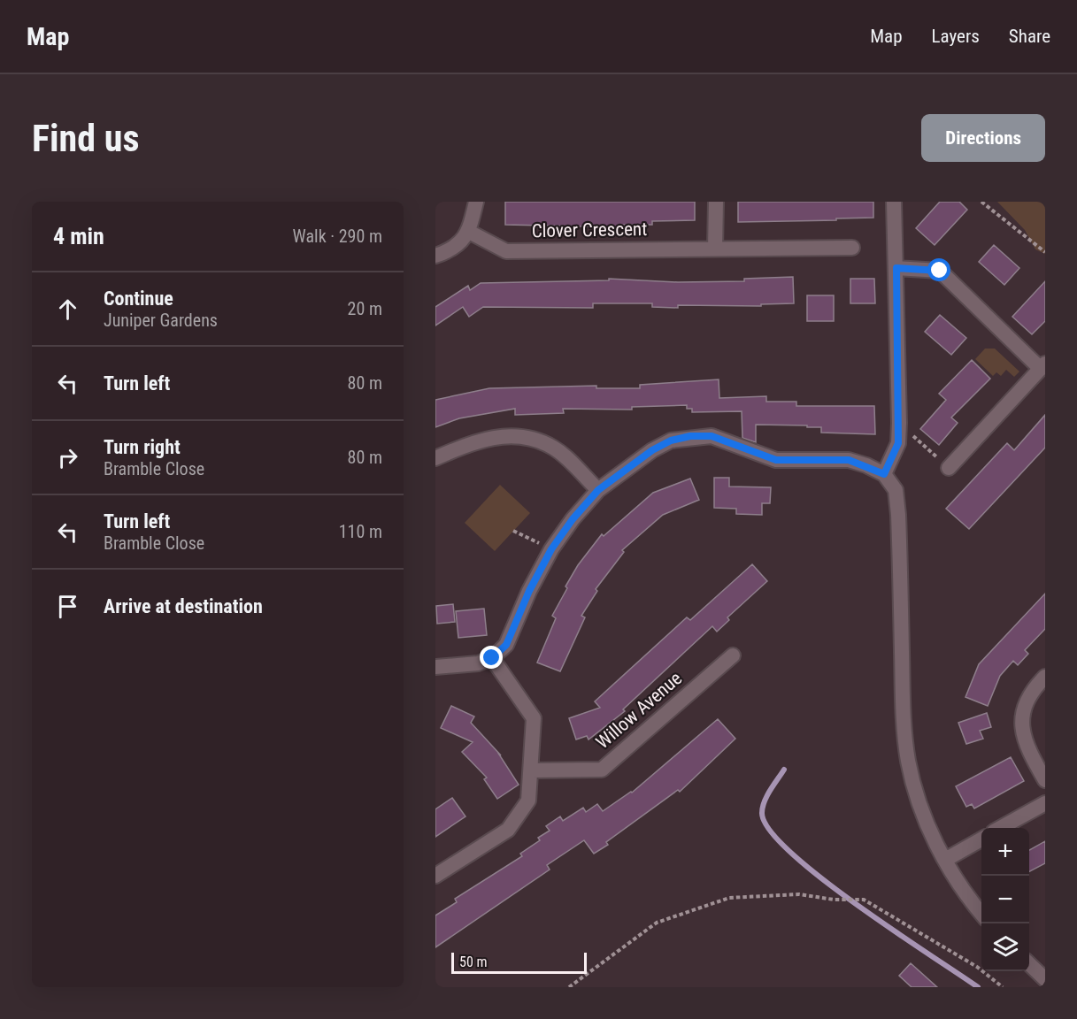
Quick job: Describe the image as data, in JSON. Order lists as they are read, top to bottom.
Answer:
{
  "streets": {
    "street": ["Clover Crescent", "Willow Avenue"]
  },
  "scale_bar": "50 m",
  "page": {
    "header": "Map",
    "nav": ["Map", "Layers", "Share"],
    "buttons": "Directions",
    "title": "Find us",
    "heading": ["4 min", "Walk · 290 m"],
    "list": [
      ["Continue", "Juniper Gardens", "20 m"],
      ["Turn left", "80 m"],
      ["Turn right", "Bramble Close", "80 m"],
      ["Turn left", "Bramble Close", "110 m"],
      "Arrive at destination"
    ],
    "map_buttons": ["+", "−"],
    "scale": "50 m"
  }
}
